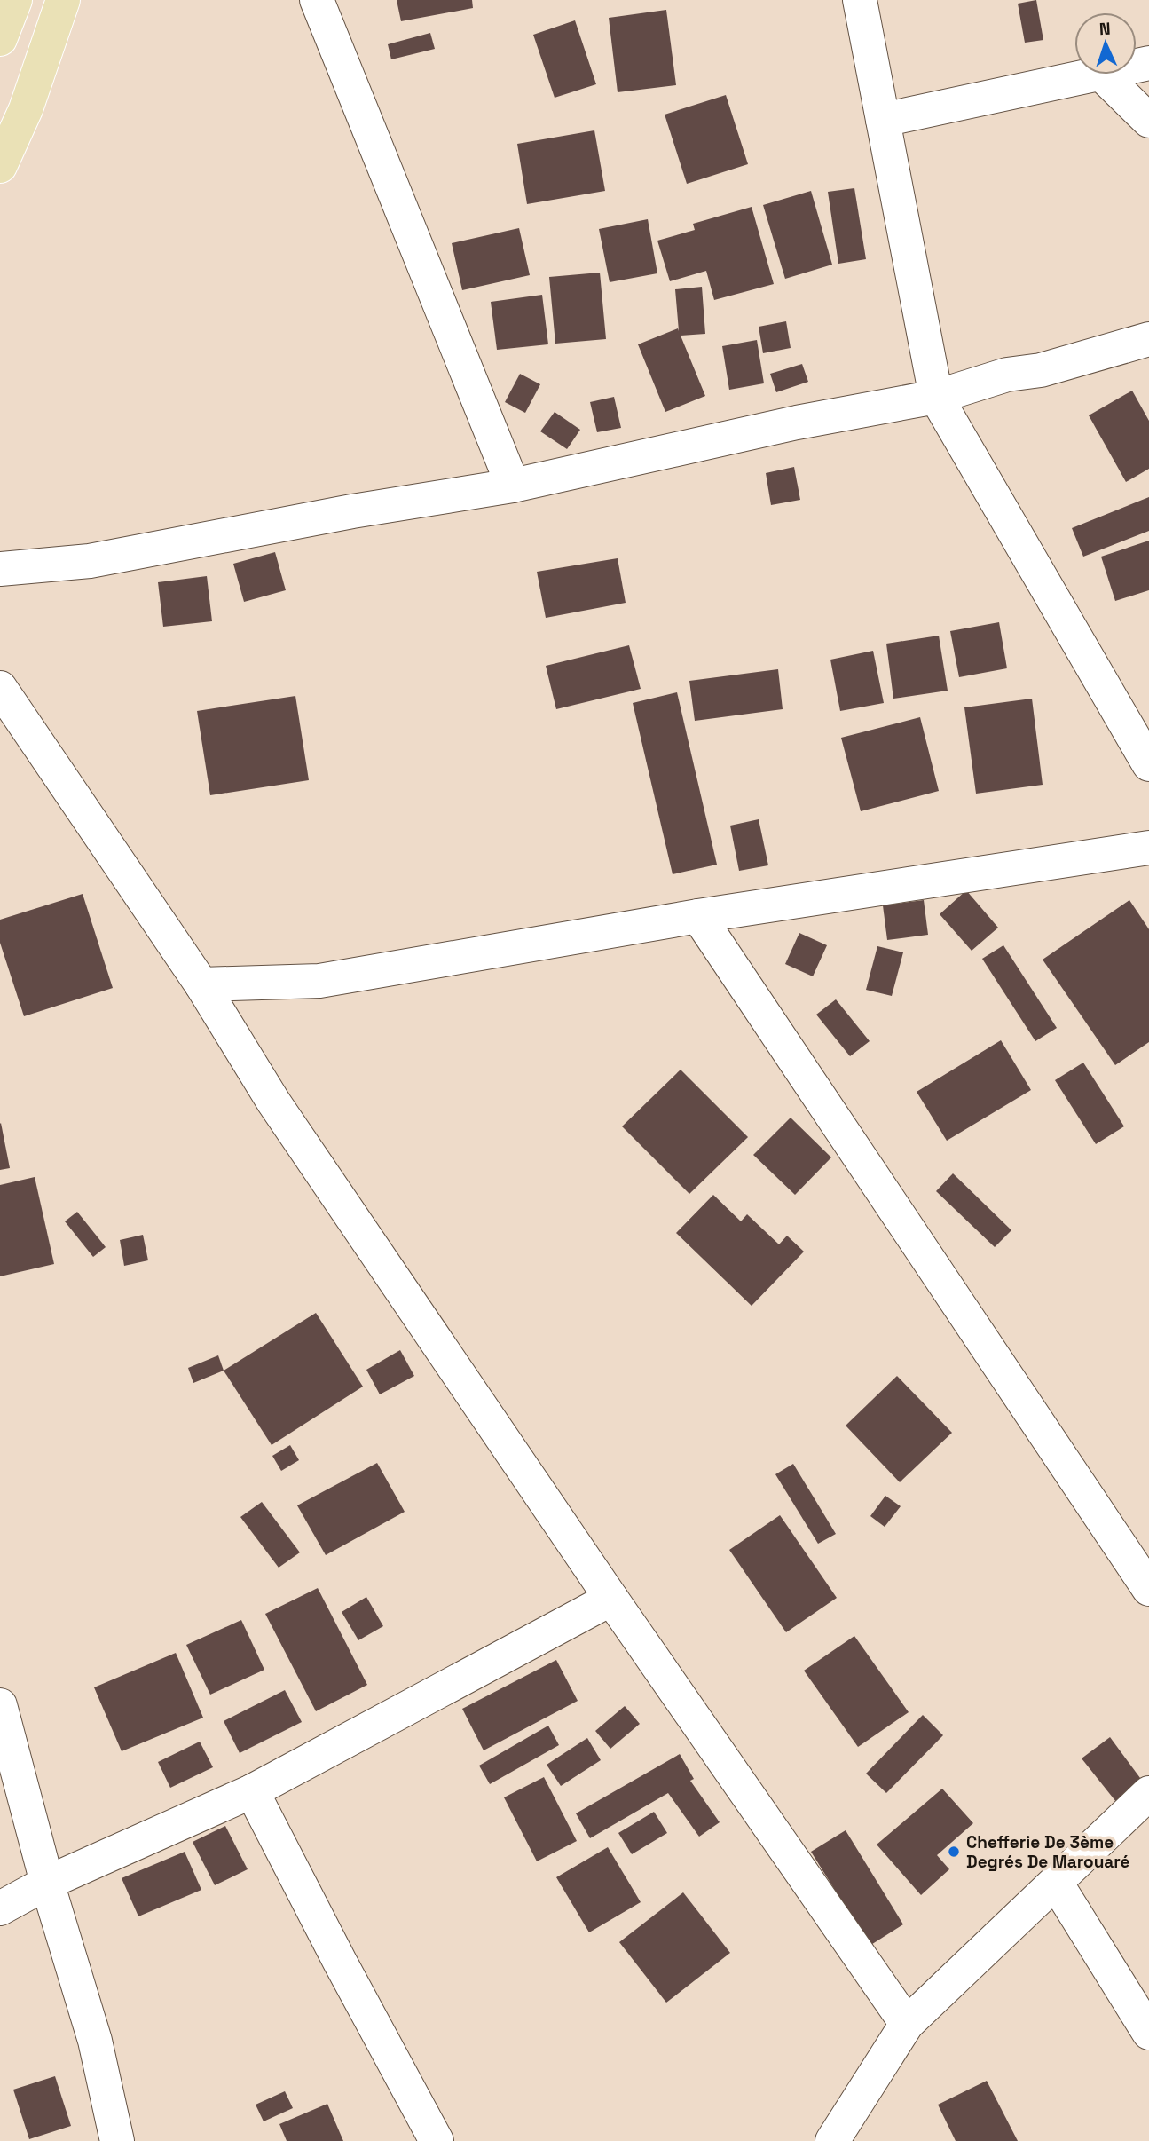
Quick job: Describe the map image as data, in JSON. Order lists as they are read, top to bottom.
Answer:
{
  "places": ["Chefferie De 3ème Degrés De Marouaré"],
  "north": "top"
}
